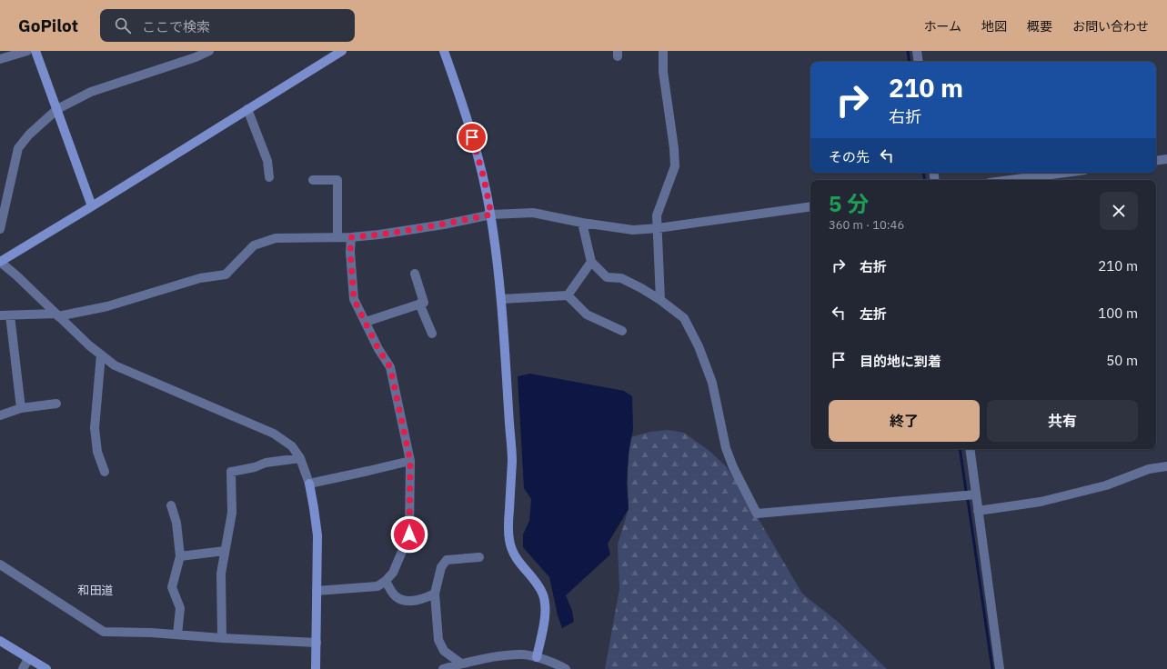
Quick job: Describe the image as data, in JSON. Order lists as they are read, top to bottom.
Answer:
{
  "districts": ["和田道"],
  "page": {
    "header": "GoPilot",
    "search": "ここで検索",
    "nav": [
      "ホーム",
      "地図",
      "概要",
      "お問い合わせ"
    ],
    "turn": ["210 m", "右折"],
    "then": "その先",
    "heading": ["5 分", "360 m · 10:46"],
    "list": [
      {
        "name": "右折",
        "value": "210 m"
      },
      {
        "name": "左折",
        "value": "100 m"
      },
      {
        "name": "目的地に到着",
        "value": "50 m"
      }
    ],
    "buttons": ["終了", "共有"]
  }
}
